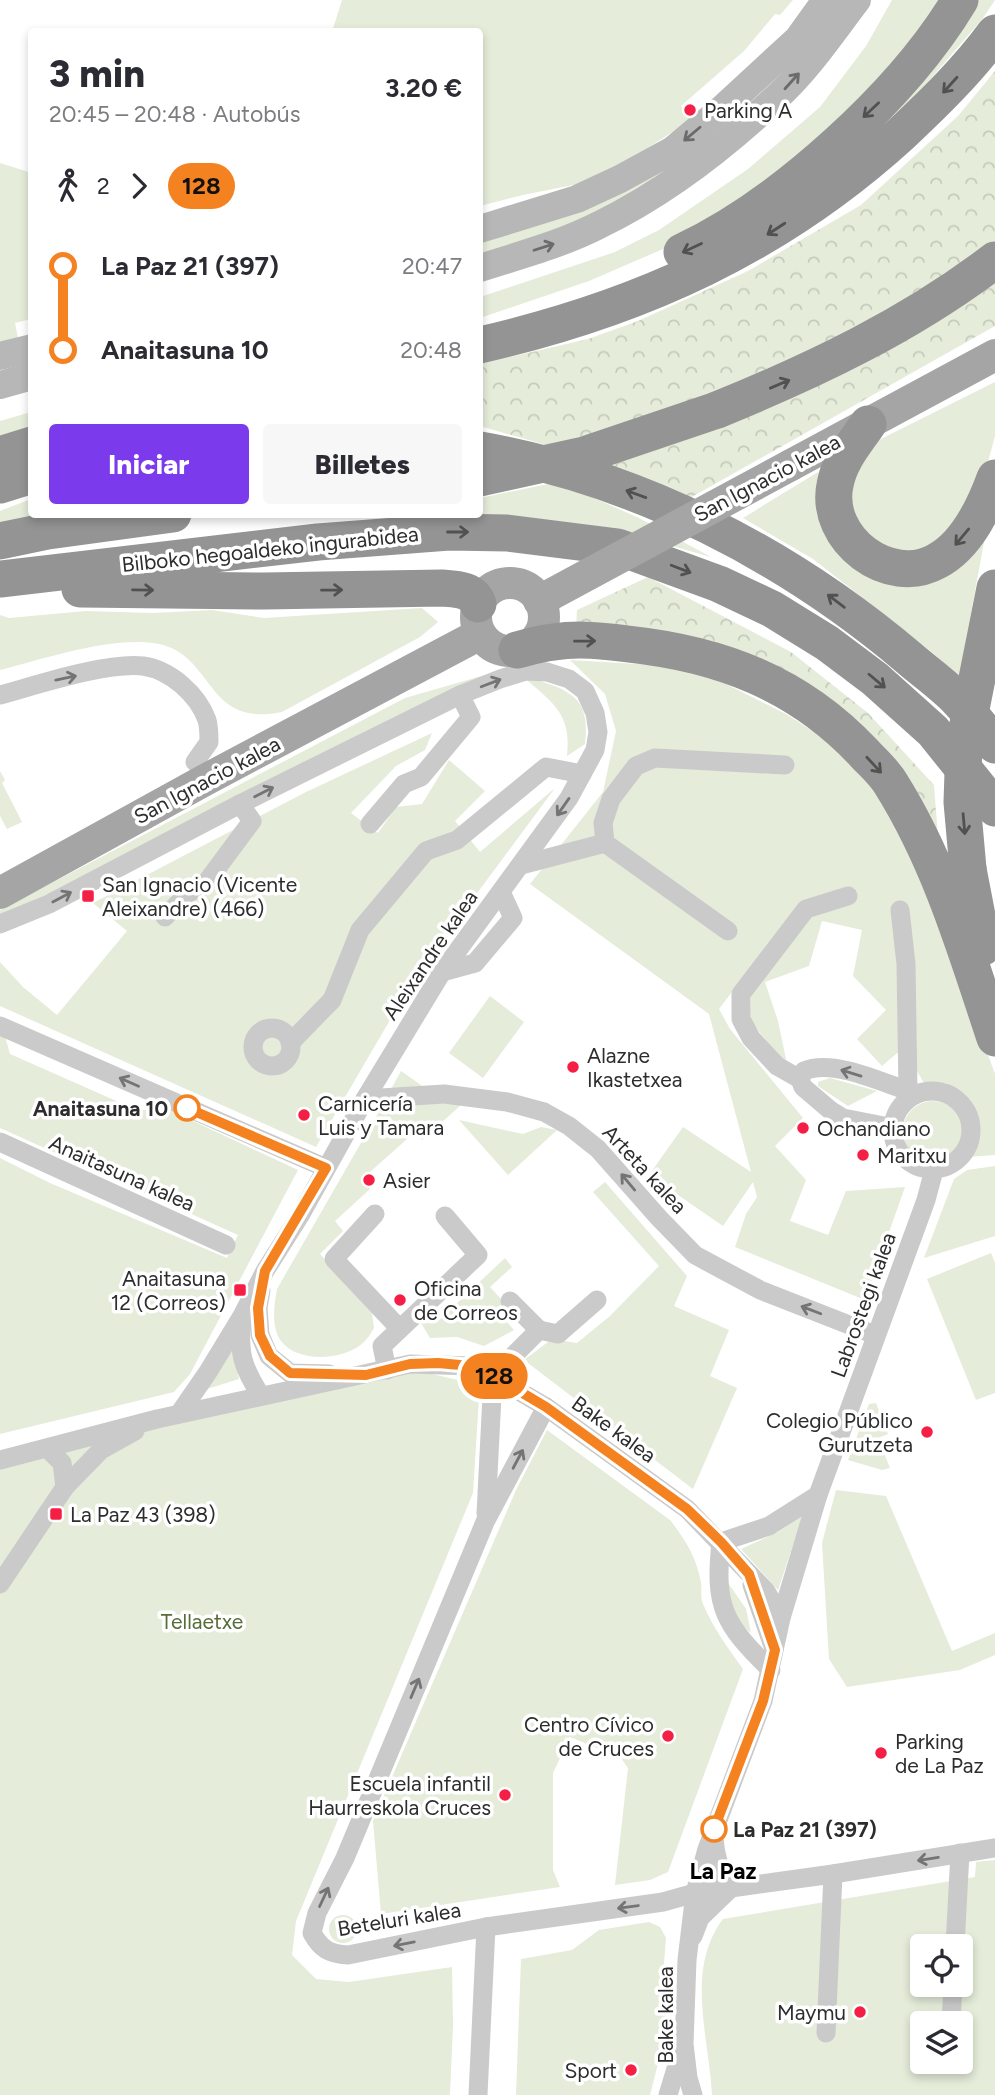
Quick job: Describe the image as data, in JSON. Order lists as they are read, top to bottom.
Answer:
{
  "streets": {
    "highway": ["Bilboko hegoaldeko ingurabidea"],
    "main road": ["San Ignacio kalea"],
    "street": [
      "Aleixandre kalea",
      "Arteta kalea",
      "Anaitasuna kalea",
      "Labrostegi kalea",
      "Bake kalea",
      "Beteluri kalea"
    ]
  },
  "crossings": [
    ["Aleixandre kalea", "Arteta kalea"],
    ["Aleixandre kalea", "Bake kalea"],
    ["Arteta kalea", "Labrostegi kalea"],
    ["Labrostegi kalea", "Bake kalea"],
    ["Bake kalea", "Beteluri kalea"]
  ],
  "one_way": ["Arteta kalea"],
  "districts": ["La Paz"],
  "parks": ["Tellaetxe"],
  "places": {
    "other": [
      "Parking A",
      "Alazne Ikastetxea",
      "Anaitasuna 10",
      "Carnicería Luis y Tamara",
      "Ochandiano",
      "Maritxu",
      "Asier",
      "Oficina de Correos",
      "Colegio Público Gurutzeta",
      "Centro Cívico de Cruces",
      "Parking de La Paz",
      "Escuela infantil Haurreskola Cruces",
      "La Paz 21 (397)",
      "Maymu",
      "Sport"
    ],
    "transit": ["San Ignacio (Vicente Aleixandre) (466)", "Anaitasuna 12 (Correos)", "La Paz 43 (398)"]
  },
  "lines": ["bus line 128"],
  "page": {
    "on_map": "128",
    "heading": ["3 min", "20:45 – 20:48 · Autobús", "3.20 €"],
    "legs": ["2", "128"],
    "list": [
      {
        "name": "La Paz 21 (397)",
        "value": "20:47"
      },
      {
        "name": "Anaitasuna 10",
        "value": "20:48"
      }
    ],
    "buttons": ["Iniciar", "Billetes"]
  }
}
